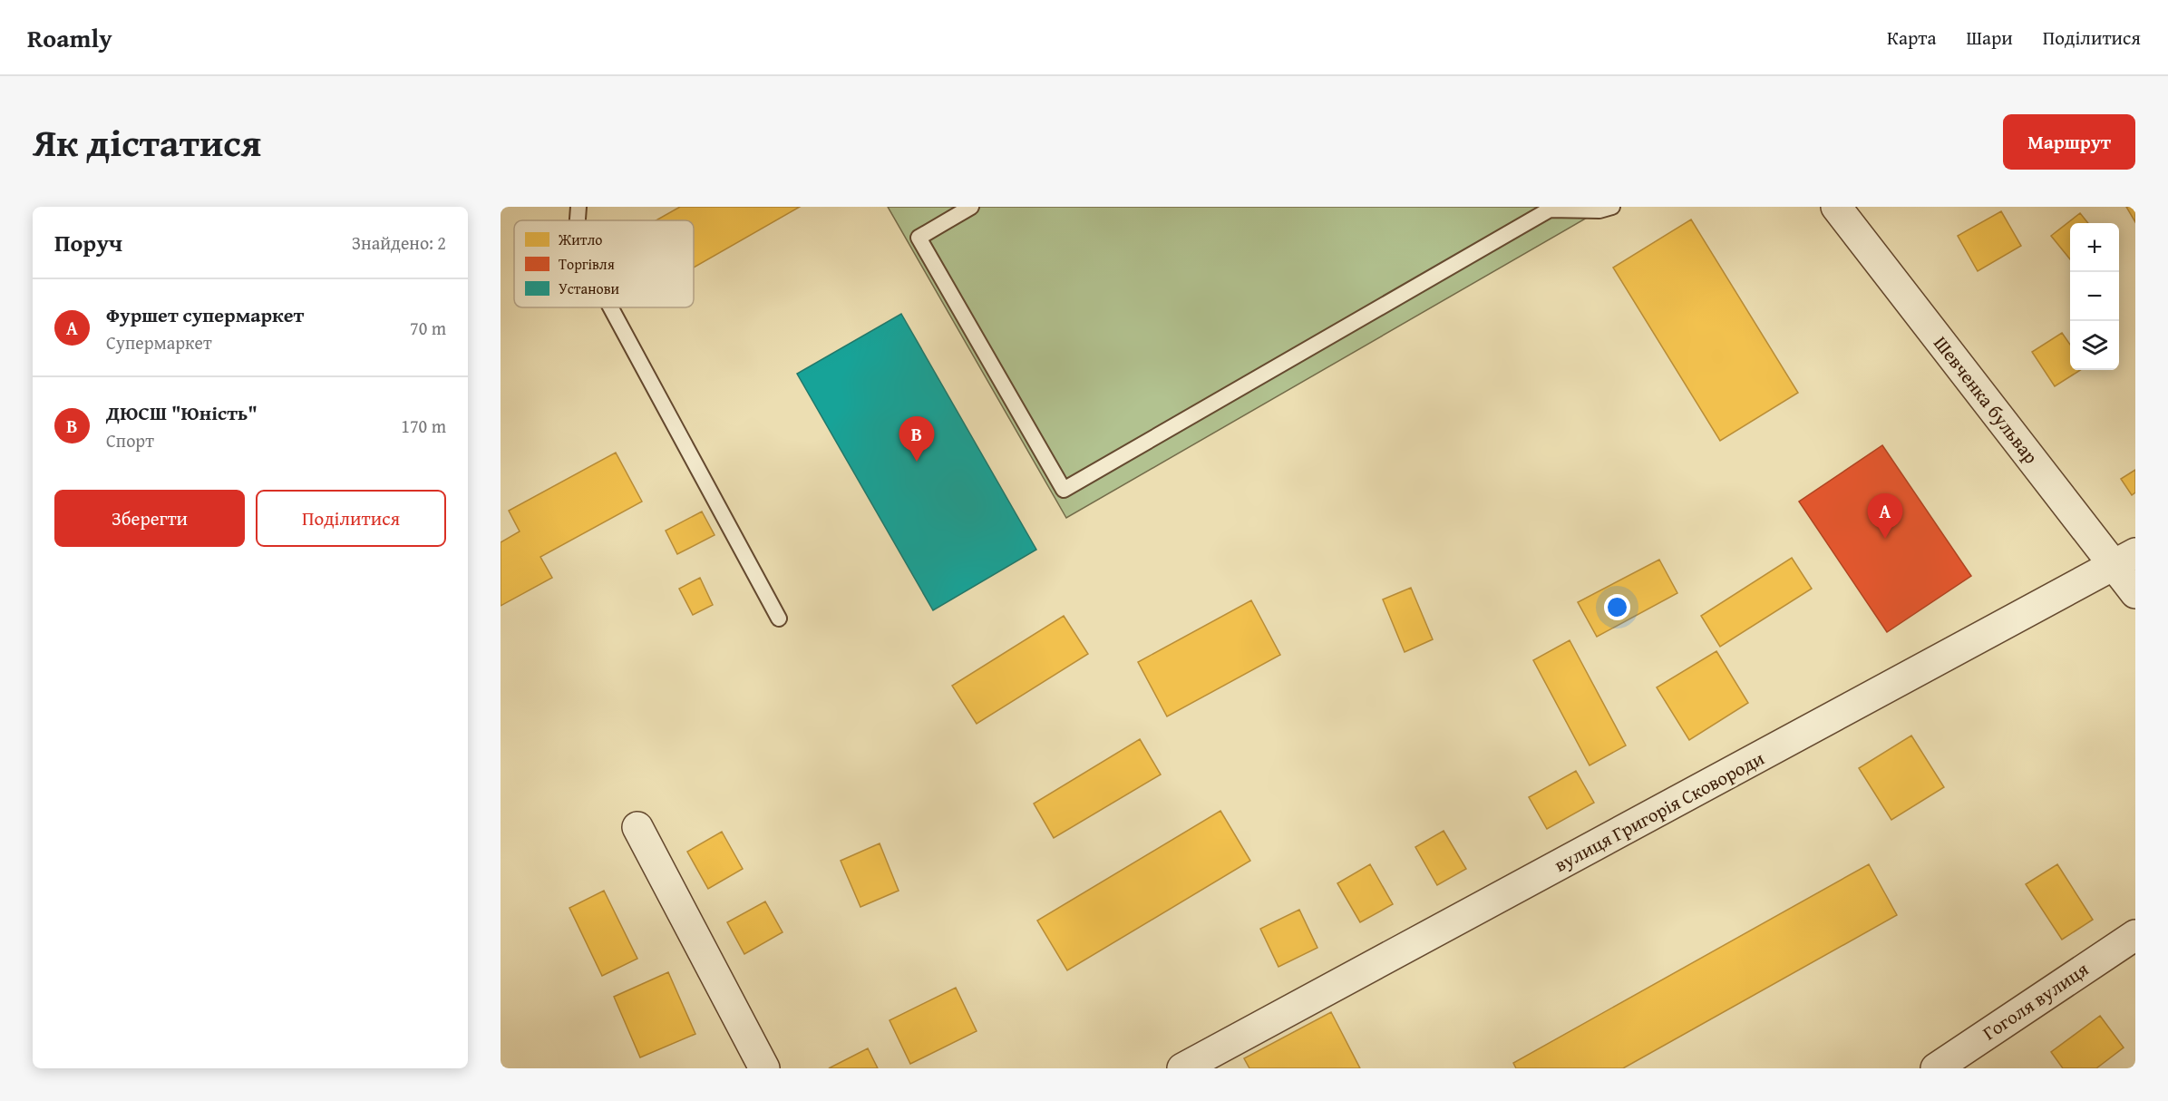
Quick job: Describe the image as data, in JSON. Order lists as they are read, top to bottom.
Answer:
{
  "streets": {
    "street": ["Шевченка бульвар", "вулиця Григорія Сковороди", "Гоголя вулиця"]
  },
  "crossings": [
    ["Шевченка бульвар", "вулиця Григорія Сковороди"]
  ],
  "legend": ["Житло", "Торгівля", "Установи"],
  "page": {
    "header": "Roamly",
    "nav": ["Карта", "Шари", "Поділитися"],
    "title": "Як дістатися",
    "buttons": [
      "Маршрут",
      ["Зберегти", "Поділитися"]
    ],
    "heading": ["Поруч", "Знайдено: 2"],
    "map_buttons": ["+", "−"],
    "list": [
      {
        "mark": "A",
        "name": "Фуршет супермаркет",
        "note": "Супермаркет",
        "value": "70 m"
      },
      {
        "mark": "B",
        "name": "ДЮСШ \"Юність\"",
        "note": "Спорт",
        "value": "170 m"
      }
    ],
    "pins": ["B", "A"]
  }
}
